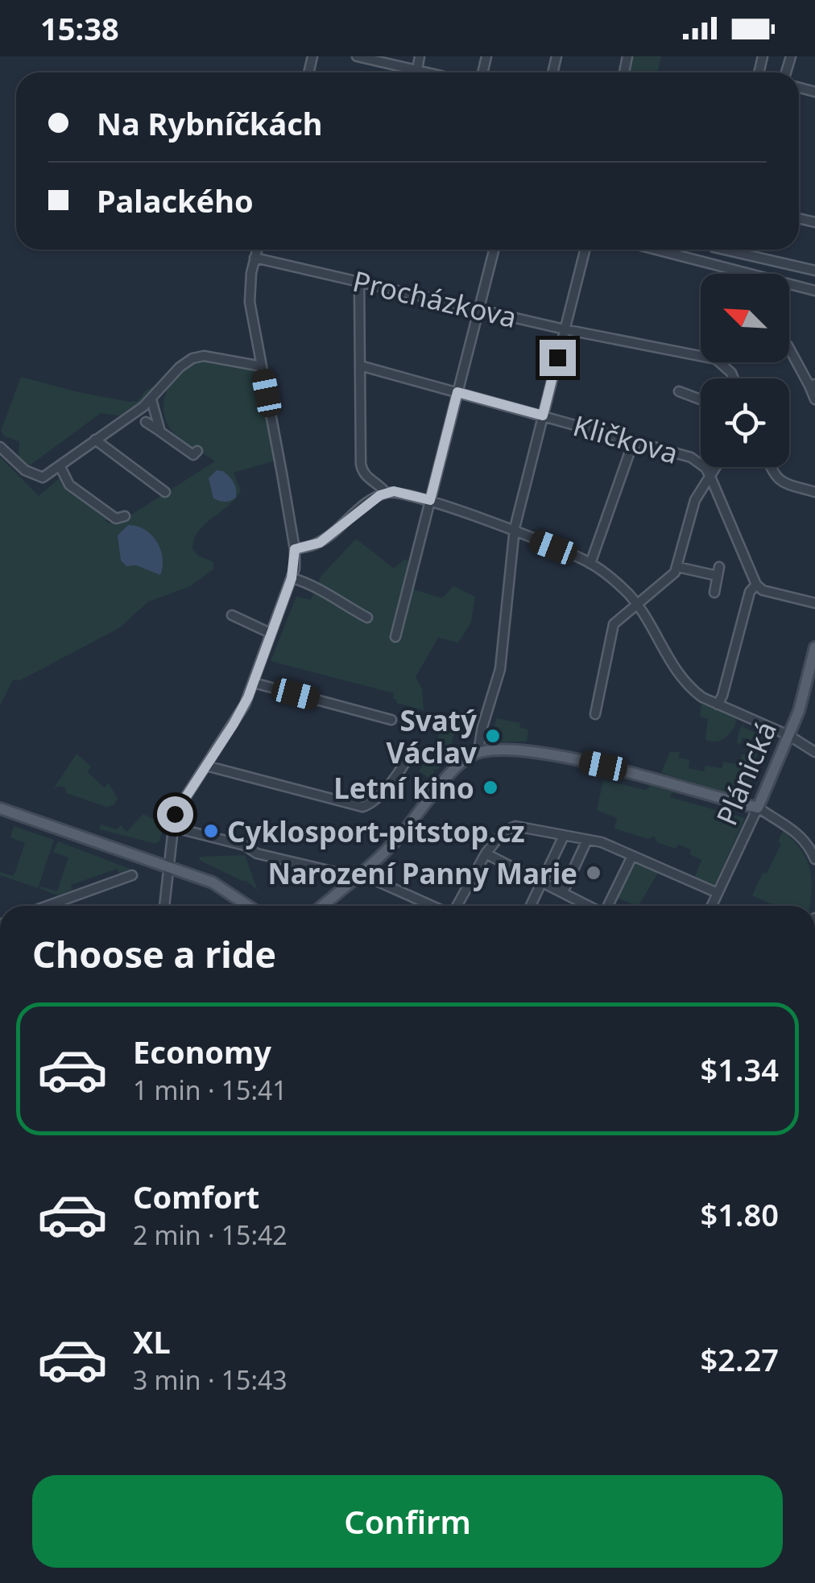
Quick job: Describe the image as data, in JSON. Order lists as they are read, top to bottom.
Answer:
{
  "streets": {
    "main road": ["Plánická"],
    "street": ["Procházkova", "Kličkova"]
  },
  "places": [
    "Svatý Václav",
    "Letní kino",
    "Cyklosport-pitstop.cz",
    "Narození Panny Marie"
  ],
  "north": "top left",
  "page": {
    "status": "15:38",
    "banner": ["Na Rybníčkách", "Palackého"],
    "heading": "Choose a ride",
    "list": [
      {
        "name": "Economy",
        "note": "1 min · 15:41",
        "value": "$1.34"
      },
      {
        "name": "Comfort",
        "note": "2 min · 15:42",
        "value": "$1.80"
      },
      {
        "name": "XL",
        "note": "3 min · 15:43",
        "value": "$2.27"
      }
    ],
    "buttons": "Confirm"
  }
}
